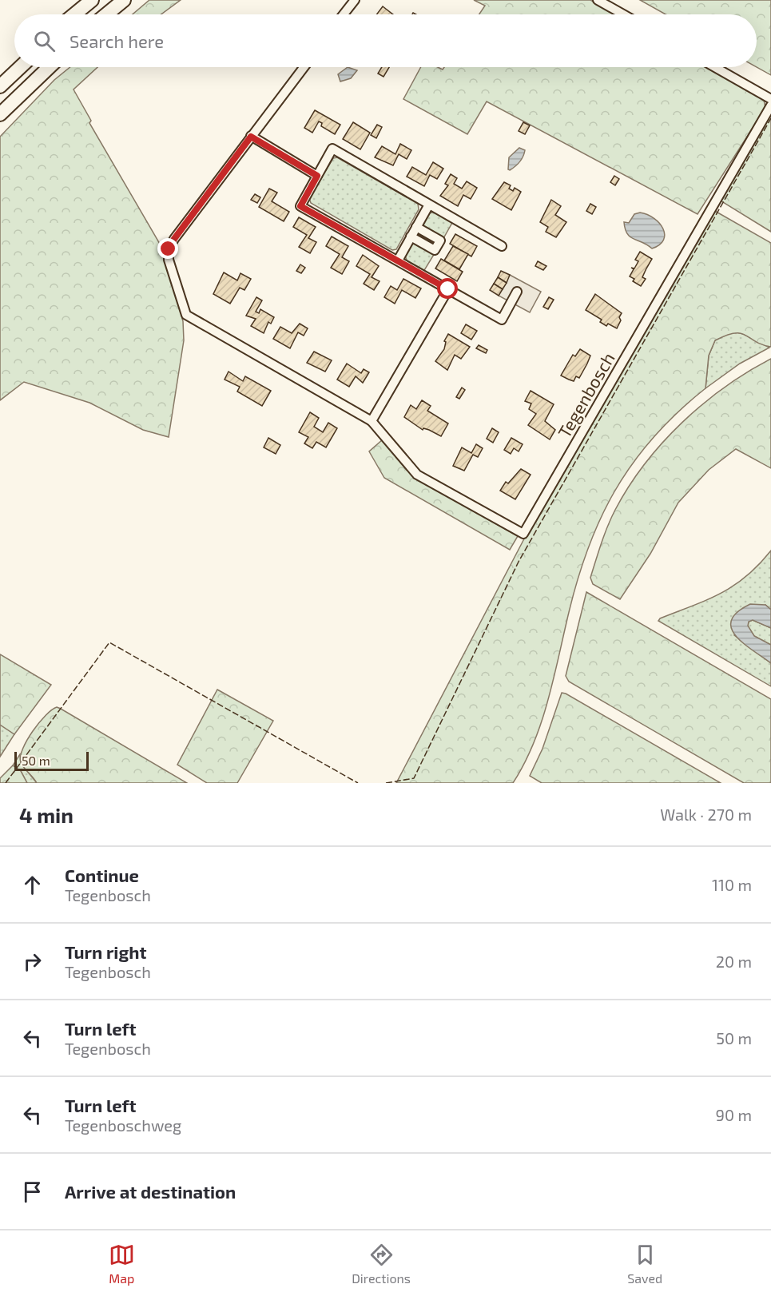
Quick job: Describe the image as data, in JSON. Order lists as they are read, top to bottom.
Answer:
{
  "streets": {
    "street": ["Tegenbosch"]
  },
  "scale_bar": "50 m",
  "page": {
    "search": "Search here",
    "scale": "50 m",
    "heading": ["4 min", "Walk · 270 m"],
    "list": [
      ["Continue", "Tegenbosch", "110 m"],
      ["Turn right", "Tegenbosch", "20 m"],
      ["Turn left", "Tegenbosch", "50 m"],
      ["Turn left", "Tegenboschweg", "90 m"],
      "Arrive at destination"
    ],
    "nav": ["Map", "Directions", "Saved"]
  }
}
